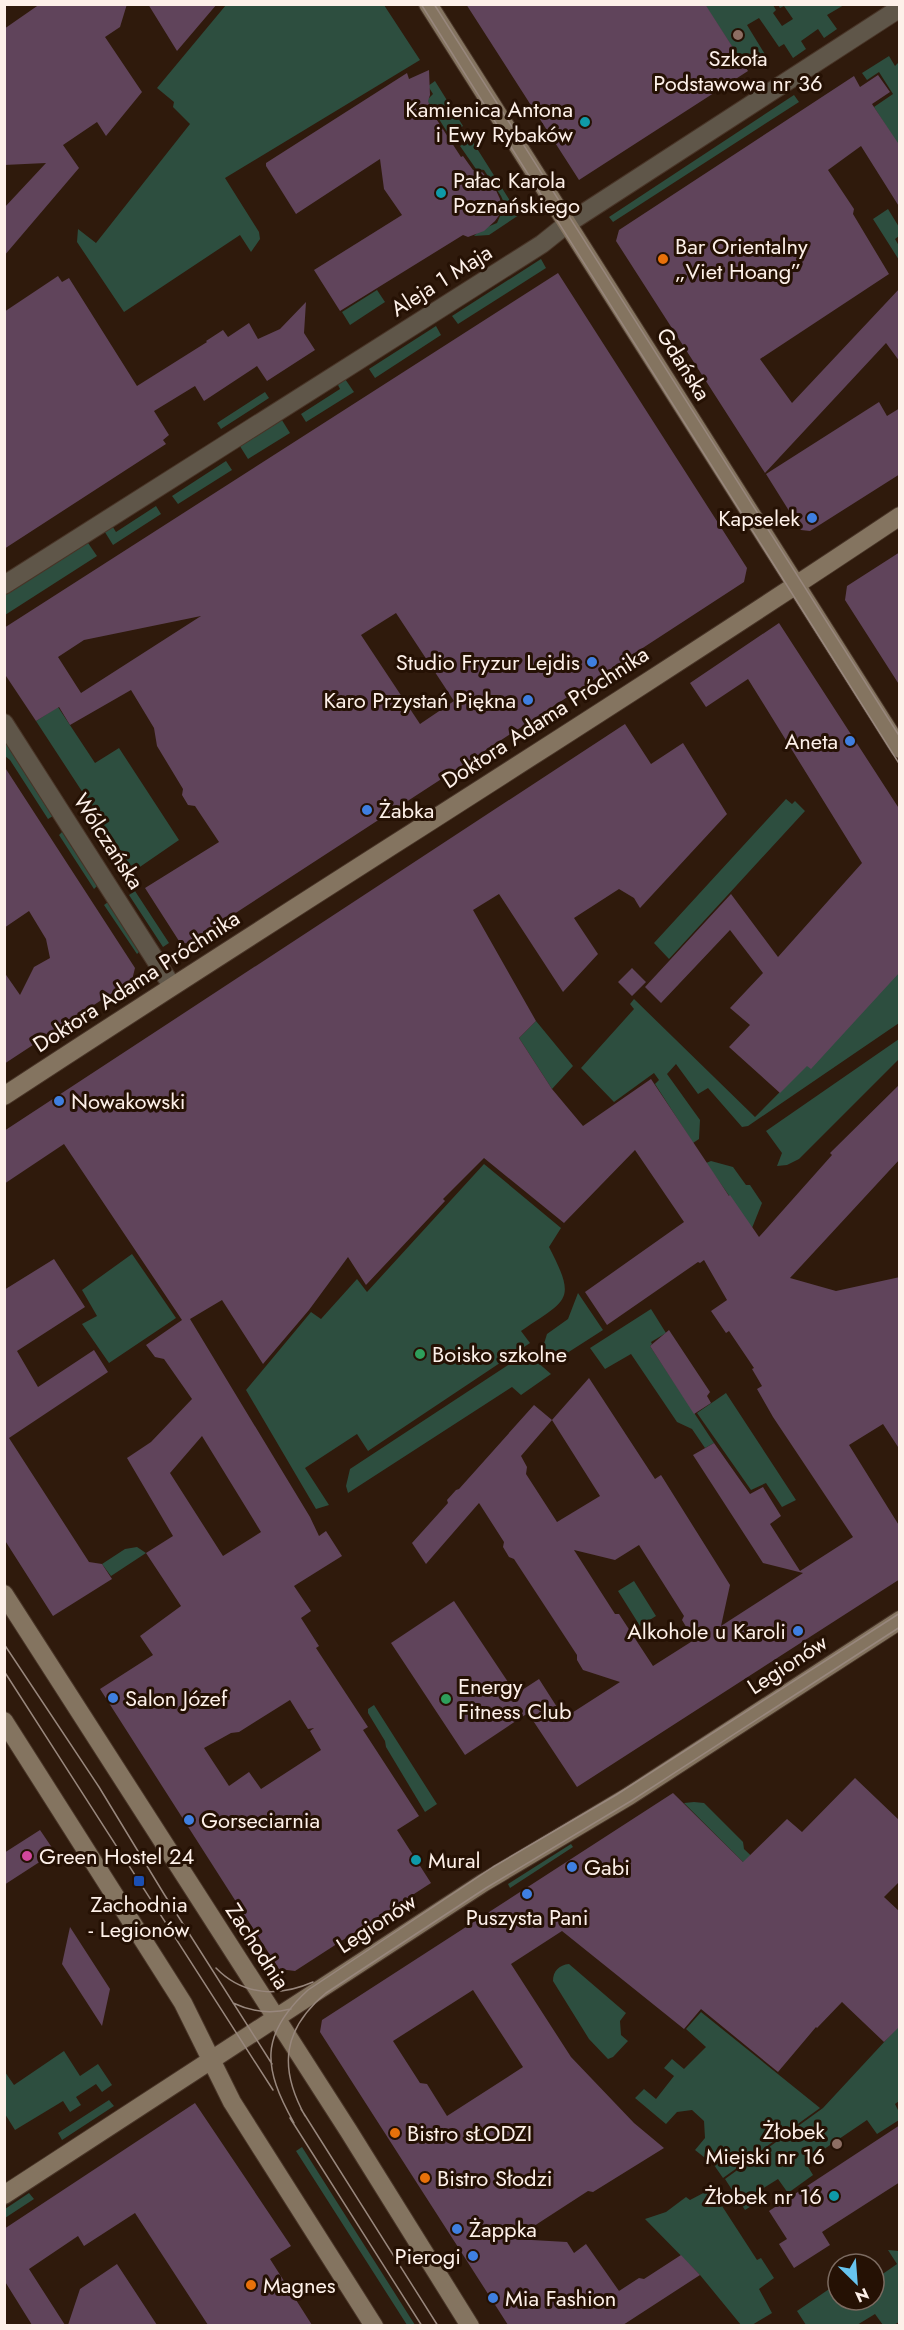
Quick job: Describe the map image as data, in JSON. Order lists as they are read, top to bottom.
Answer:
{
  "streets": {
    "street": [
      "Aleja 1 Maja",
      "Gdańska",
      "Doktora Adama Próchnika",
      "Wólczańska",
      "Legionów",
      "Zachodnia"
    ]
  },
  "crossings": [
    ["Aleja 1 Maja", "Gdańska"],
    ["Gdańska", "Doktora Adama Próchnika"],
    ["Doktora Adama Próchnika", "Wólczańska"],
    ["Legionów", "Zachodnia"]
  ],
  "places": {
    "other": [
      "Szkoła Podstawowa nr 36",
      "Kamienica Antona i Ewy Rybaków",
      "Pałac Karola Poznańskiego",
      "Bar Orientalny „Viet Hoang”",
      "Kapselek",
      "Studio Fryzur Lejdis",
      "Karo Przystań Piękna",
      "Aneta",
      "Żabka",
      "Nowakowski",
      "Boisko szkolne",
      "Alkohole u Karoli",
      "Salon Józef",
      "Energy Fitness Club",
      "Gorseciarnia",
      "Green Hostel 24",
      "Mural",
      "Gabi",
      "Puszysta Pani",
      "Bistro sŁODZI",
      "Żłobek Miejski nr 16",
      "Bistro Słodzi",
      "Żłobek nr 16",
      "Żappka",
      "Pierogi",
      "Magnes",
      "Mia Fashion"
    ],
    "transit": ["Zachodnia - Legionów"]
  },
  "north": "bottom right"
}
